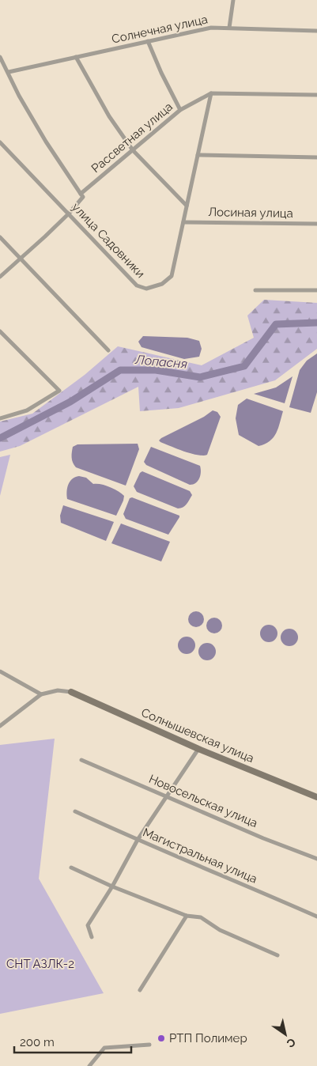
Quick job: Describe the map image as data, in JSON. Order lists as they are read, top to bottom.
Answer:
{
  "streets": {
    "street": [
      "Солнечная улица",
      "Рассветная улица",
      "Лосиная улица",
      "улица Садовники",
      "Солнышевская улица",
      "Новосельская улица",
      "Магистральная улица"
    ]
  },
  "crossings": [
    ["Солнечная улица", "улица Садовники"],
    ["Рассветная улица", "улица Садовники"],
    ["Лосиная улица", "улица Садовники"]
  ],
  "water": ["Лопасня"],
  "parks": ["СНТ АЗЛК-2"],
  "places": ["РТП Полимер"],
  "scale_bar": "200 m",
  "north": "bottom right"
}
